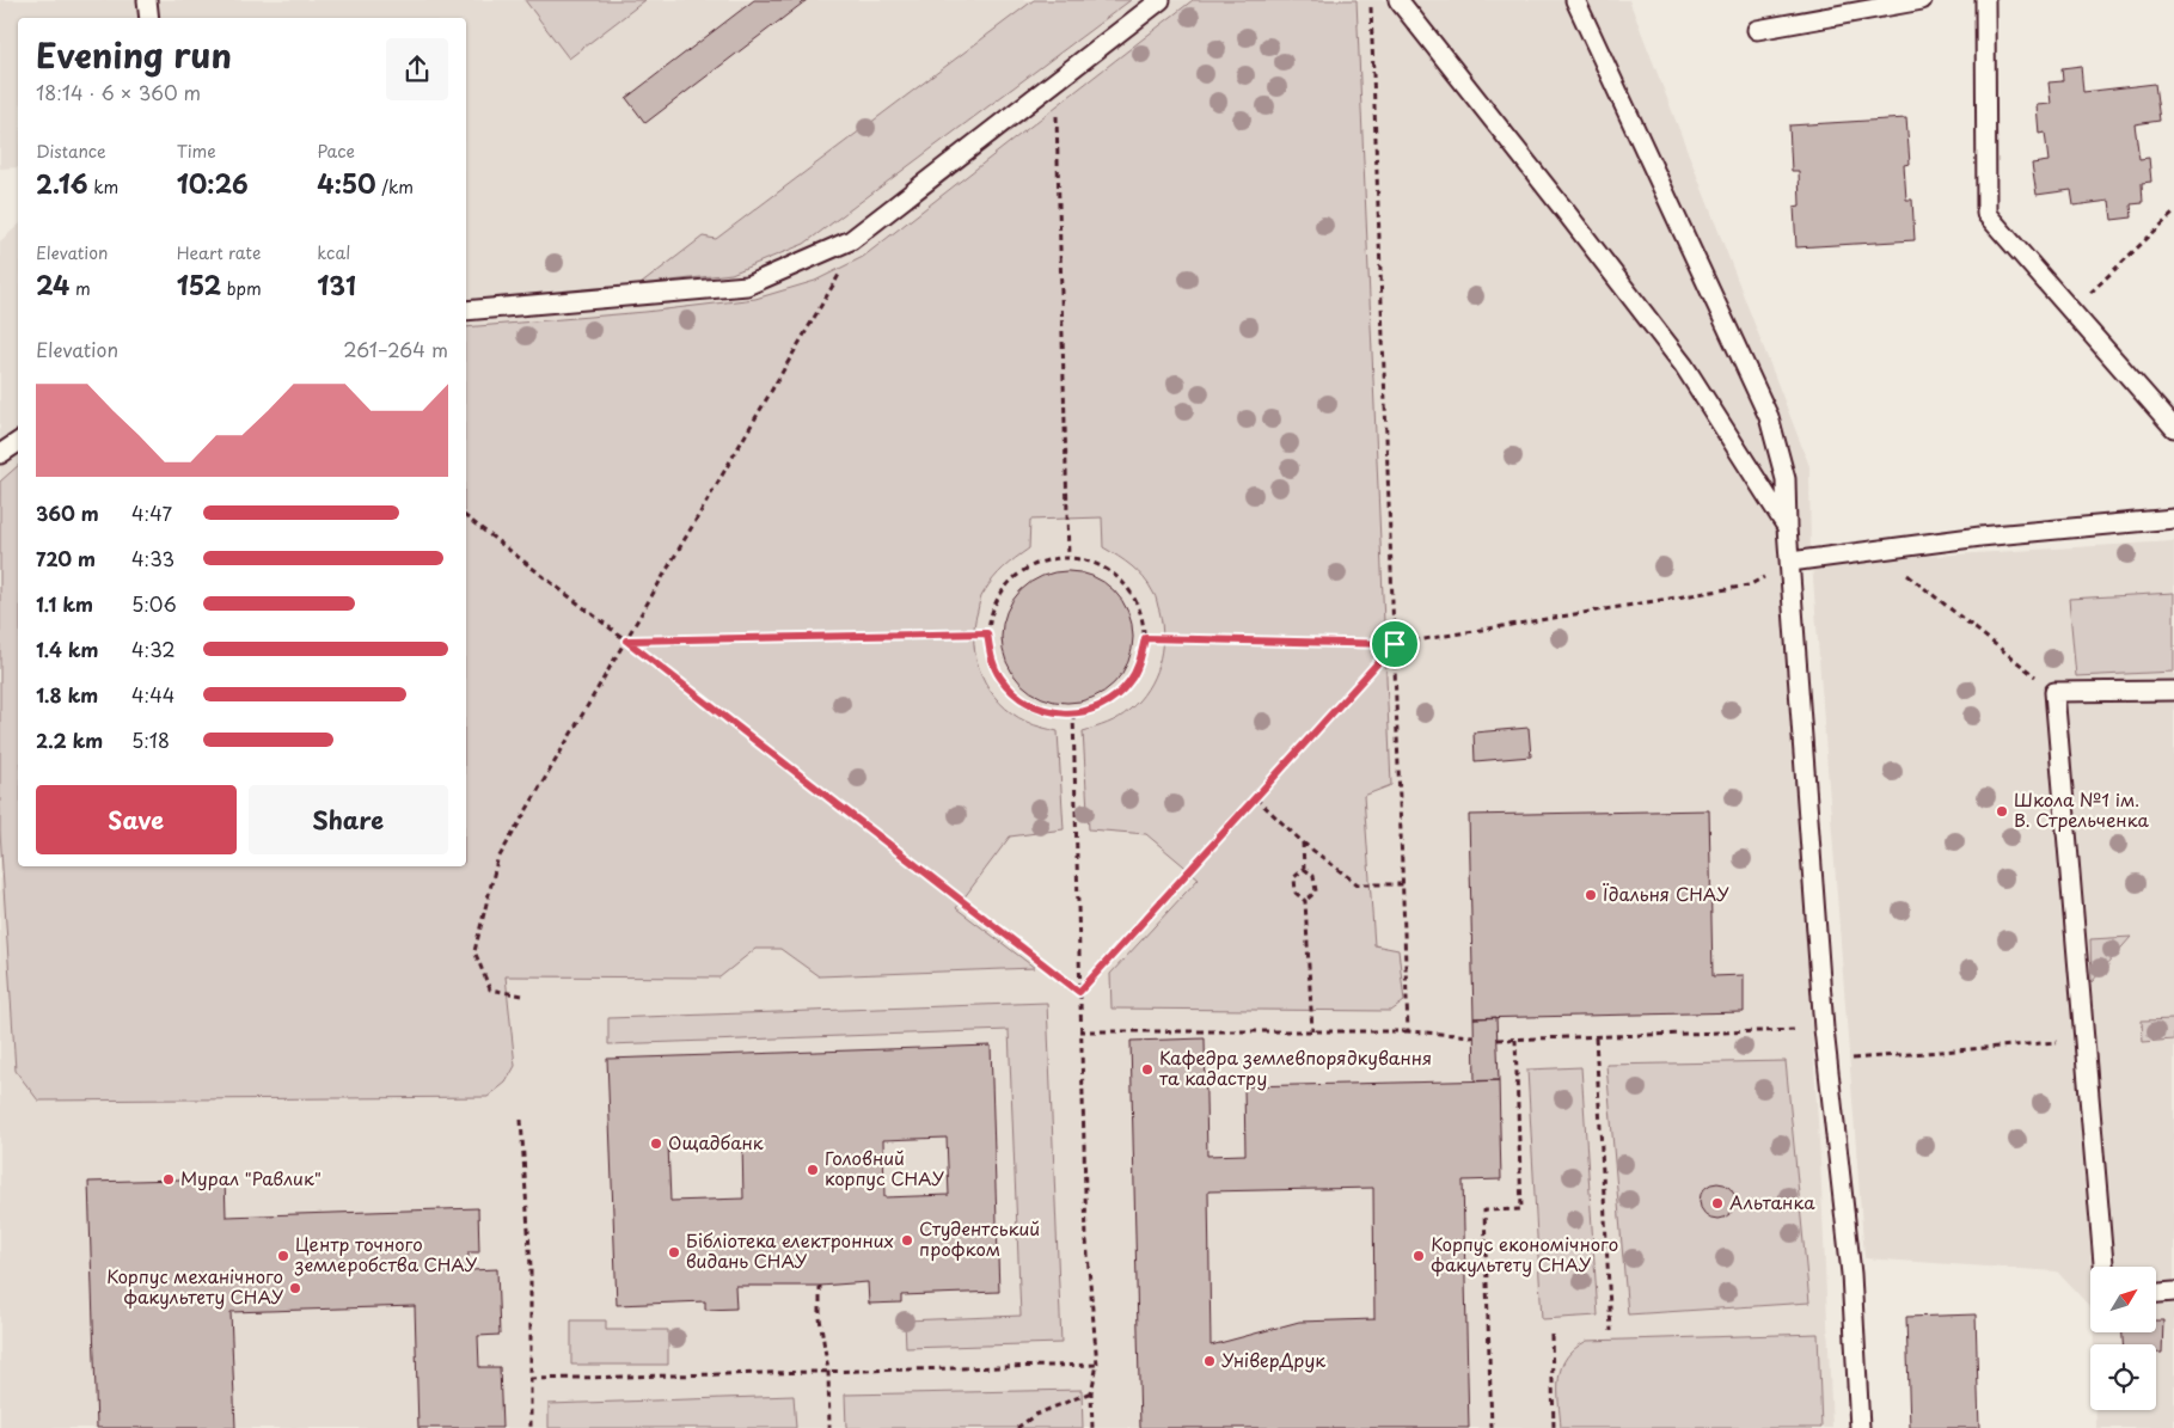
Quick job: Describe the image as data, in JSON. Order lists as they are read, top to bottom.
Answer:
{
  "places": [
    "Школа №1 ім. В. Стрельченка",
    "Їдальня СНАУ",
    "Кафедра землевпорядкування та кадастру",
    "Ощадбанк",
    "Головний корпус СНАУ",
    "Мурал \"Равлик\"",
    "Альтанка",
    "Студентський профком",
    "Бібліотека електронних видань СНАУ",
    "Центр точного землеробства СНАУ",
    "Корпус економічного факультету СНАУ",
    "Корпус механічного факультету СНАУ",
    "УніверДрук"
  ],
  "north": "top right",
  "page": {
    "heading": ["Evening run", "18:14 · 6 × 360 m"],
    "stats": [
      ["Distance", "2.16 km"],
      ["Time", "10:26"],
      ["Pace", "4:50 /km"],
      ["Elevation", "24 m"],
      ["Heart rate", "152 bpm"],
      ["kcal", "131"]
    ],
    "chart": ["Elevation", "261–264 m"],
    "list": [
      {
        "name": "360 m",
        "note": "4:47"
      },
      {
        "name": "720 m",
        "note": "4:33"
      },
      {
        "name": "1.1 km",
        "note": "5:06"
      },
      {
        "name": "1.4 km",
        "note": "4:32"
      },
      {
        "name": "1.8 km",
        "note": "4:44"
      },
      {
        "name": "2.2 km",
        "note": "5:18"
      }
    ],
    "buttons": ["Save", "Share"]
  }
}
